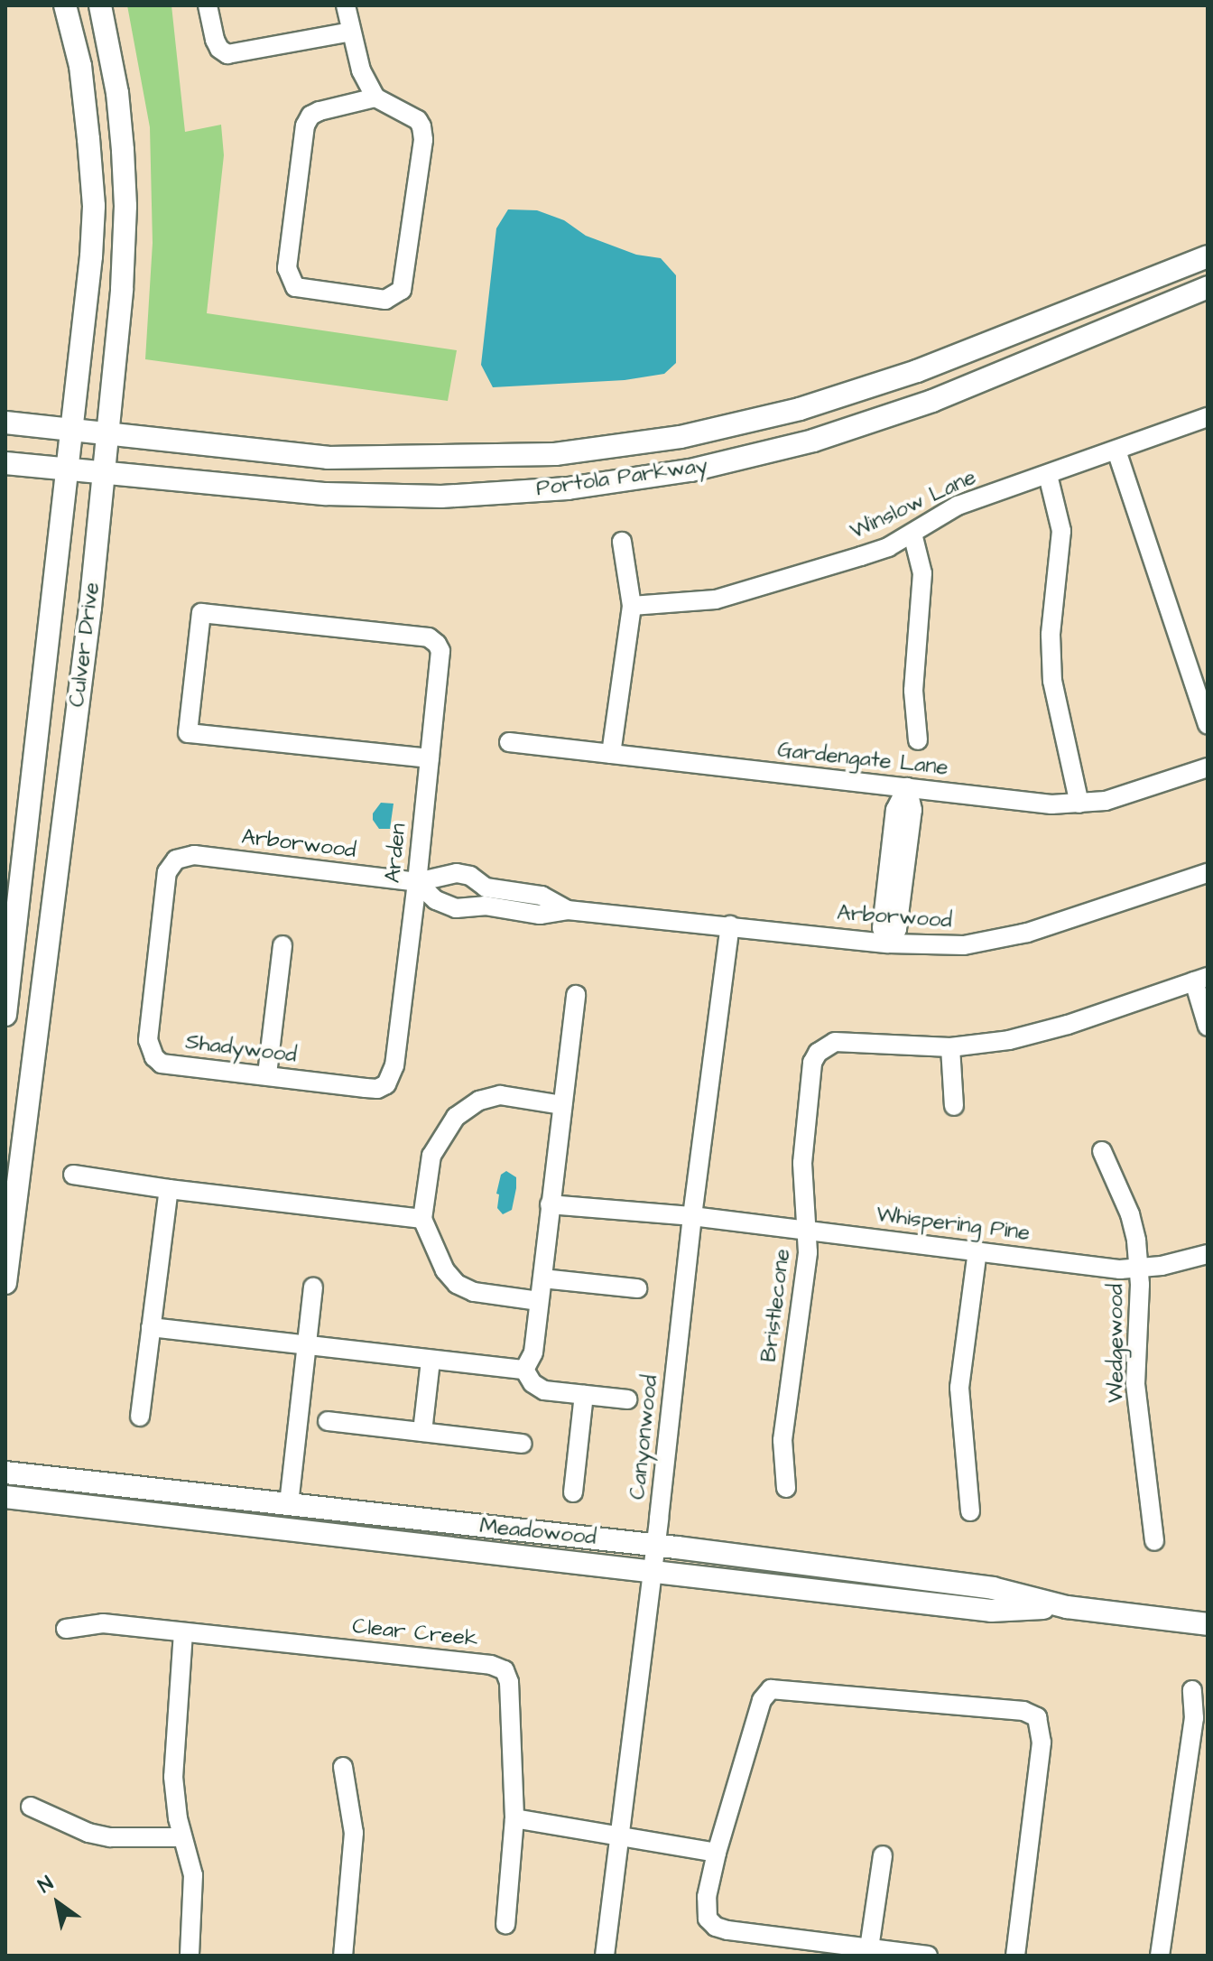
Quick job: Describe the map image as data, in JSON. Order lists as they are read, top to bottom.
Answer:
{
  "streets": {
    "main road": ["Portola Parkway", "Culver Drive", "Meadowood"],
    "street": [
      "Winslow Lane",
      "Gardengate Lane",
      "Arborwood",
      "Arden",
      "Shadywood",
      "Whispering Pine",
      "Bristlecone",
      "Wedgewood",
      "Canyonwood",
      "Clear Creek"
    ]
  },
  "crossings": [
    ["Portola Parkway", "Culver Drive"],
    ["Arborwood", "Arden"],
    ["Arborwood", "Shadywood"],
    ["Arborwood", "Canyonwood"],
    ["Arden", "Shadywood"],
    ["Whispering Pine", "Bristlecone"],
    ["Whispering Pine", "Wedgewood"],
    ["Whispering Pine", "Canyonwood"],
    ["Canyonwood", "Meadowood"]
  ],
  "north": "top left"
}
